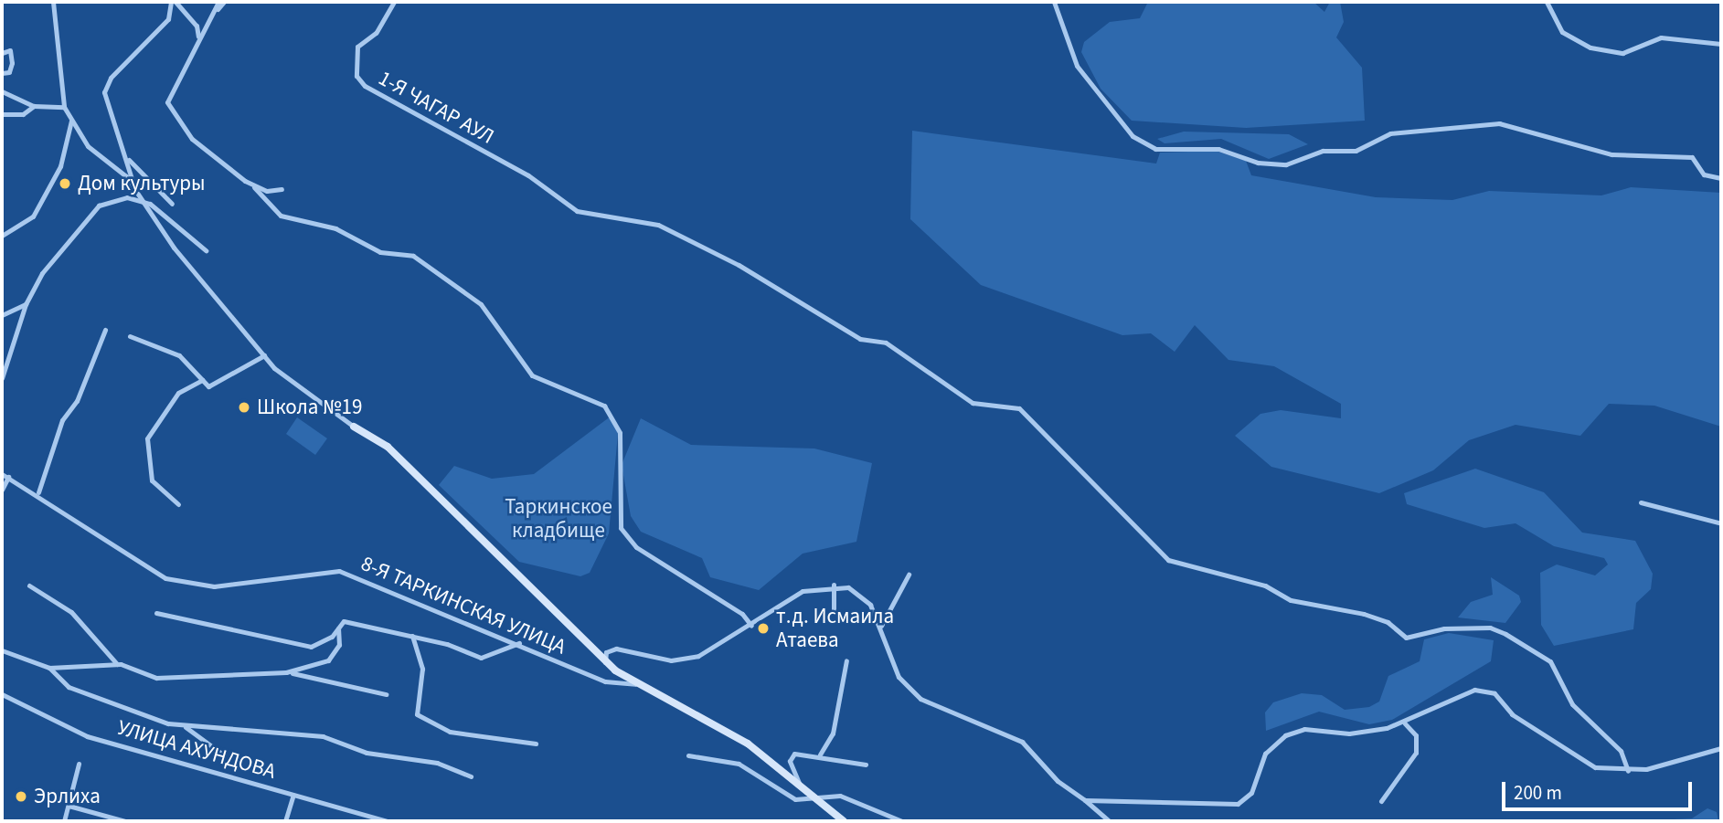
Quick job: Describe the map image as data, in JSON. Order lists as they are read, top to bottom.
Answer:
{
  "streets": {
    "street": ["1-Я ЧАГАР АУЛ", "8-Я ТАРКИНСКАЯ УЛИЦА", "УЛИЦА АХУНДОВА"]
  },
  "parks": ["Таркинское кладбище"],
  "places": [
    "Дом культуры",
    "Школа №19",
    "т.д. Исмаила Атаева",
    "Эрлиха"
  ],
  "scale_bar": "200 m"
}
